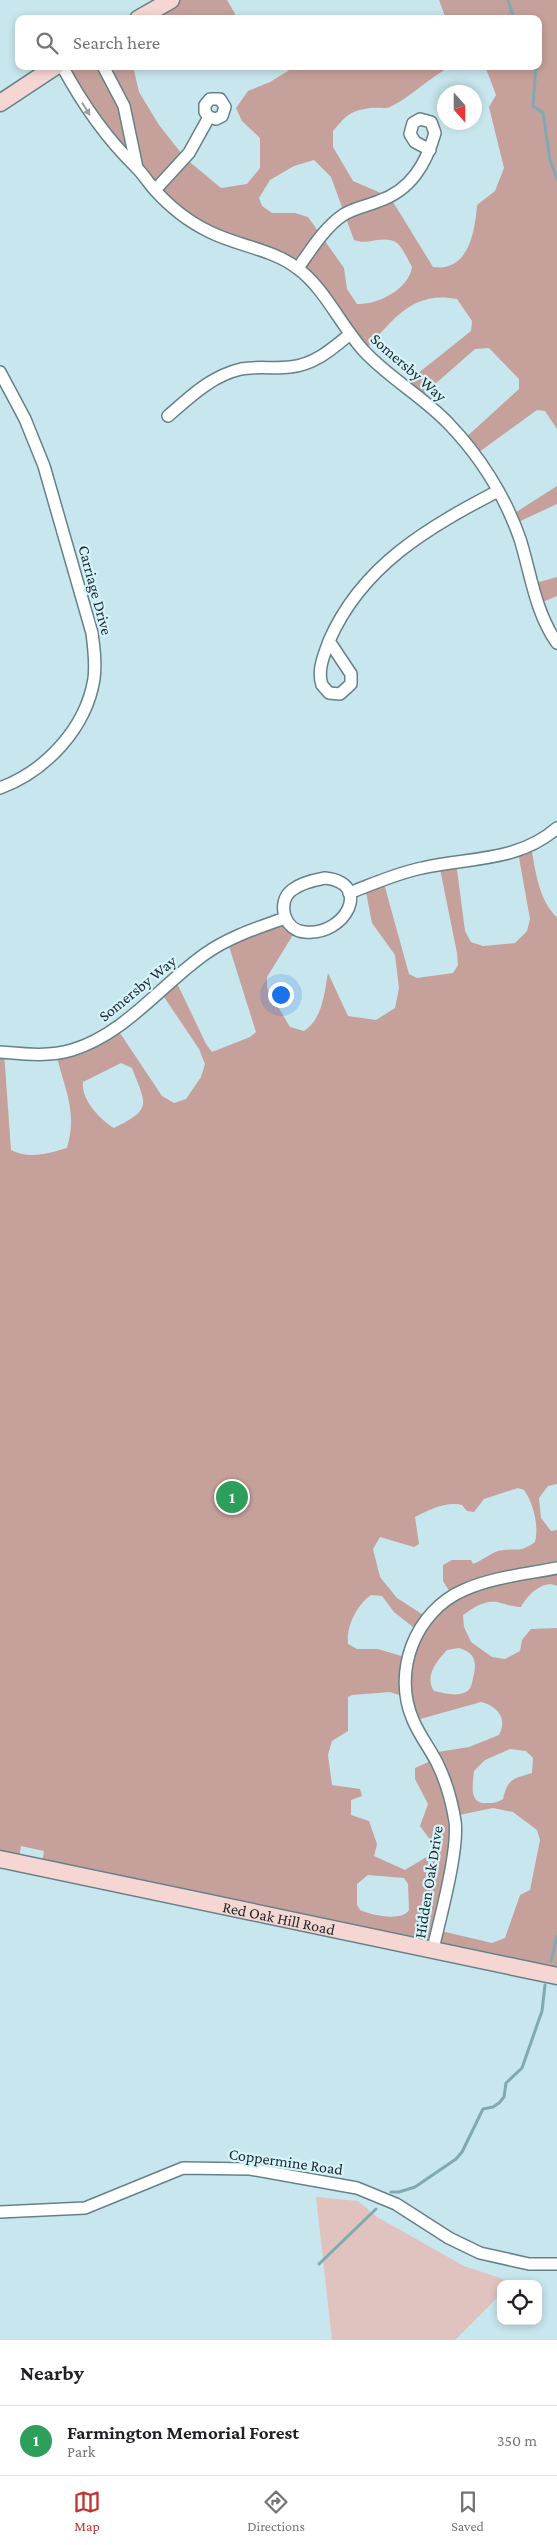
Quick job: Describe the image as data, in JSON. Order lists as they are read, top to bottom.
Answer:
{
  "streets": {
    "street": [
      "Somersby Way",
      "Carriage Drive",
      "Hidden Oak Drive",
      "Red Oak Hill Road",
      "Coppermine Road"
    ]
  },
  "crossings": [
    ["Hidden Oak Drive", "Red Oak Hill Road"]
  ],
  "north": "bottom",
  "page": {
    "search": "Search here",
    "pins": "1",
    "heading": "Nearby",
    "list": [
      {
        "mark": "1",
        "name": "Farmington Memorial Forest",
        "note": "Park",
        "value": "350 m"
      }
    ],
    "nav": ["Map", "Directions", "Saved"]
  }
}
